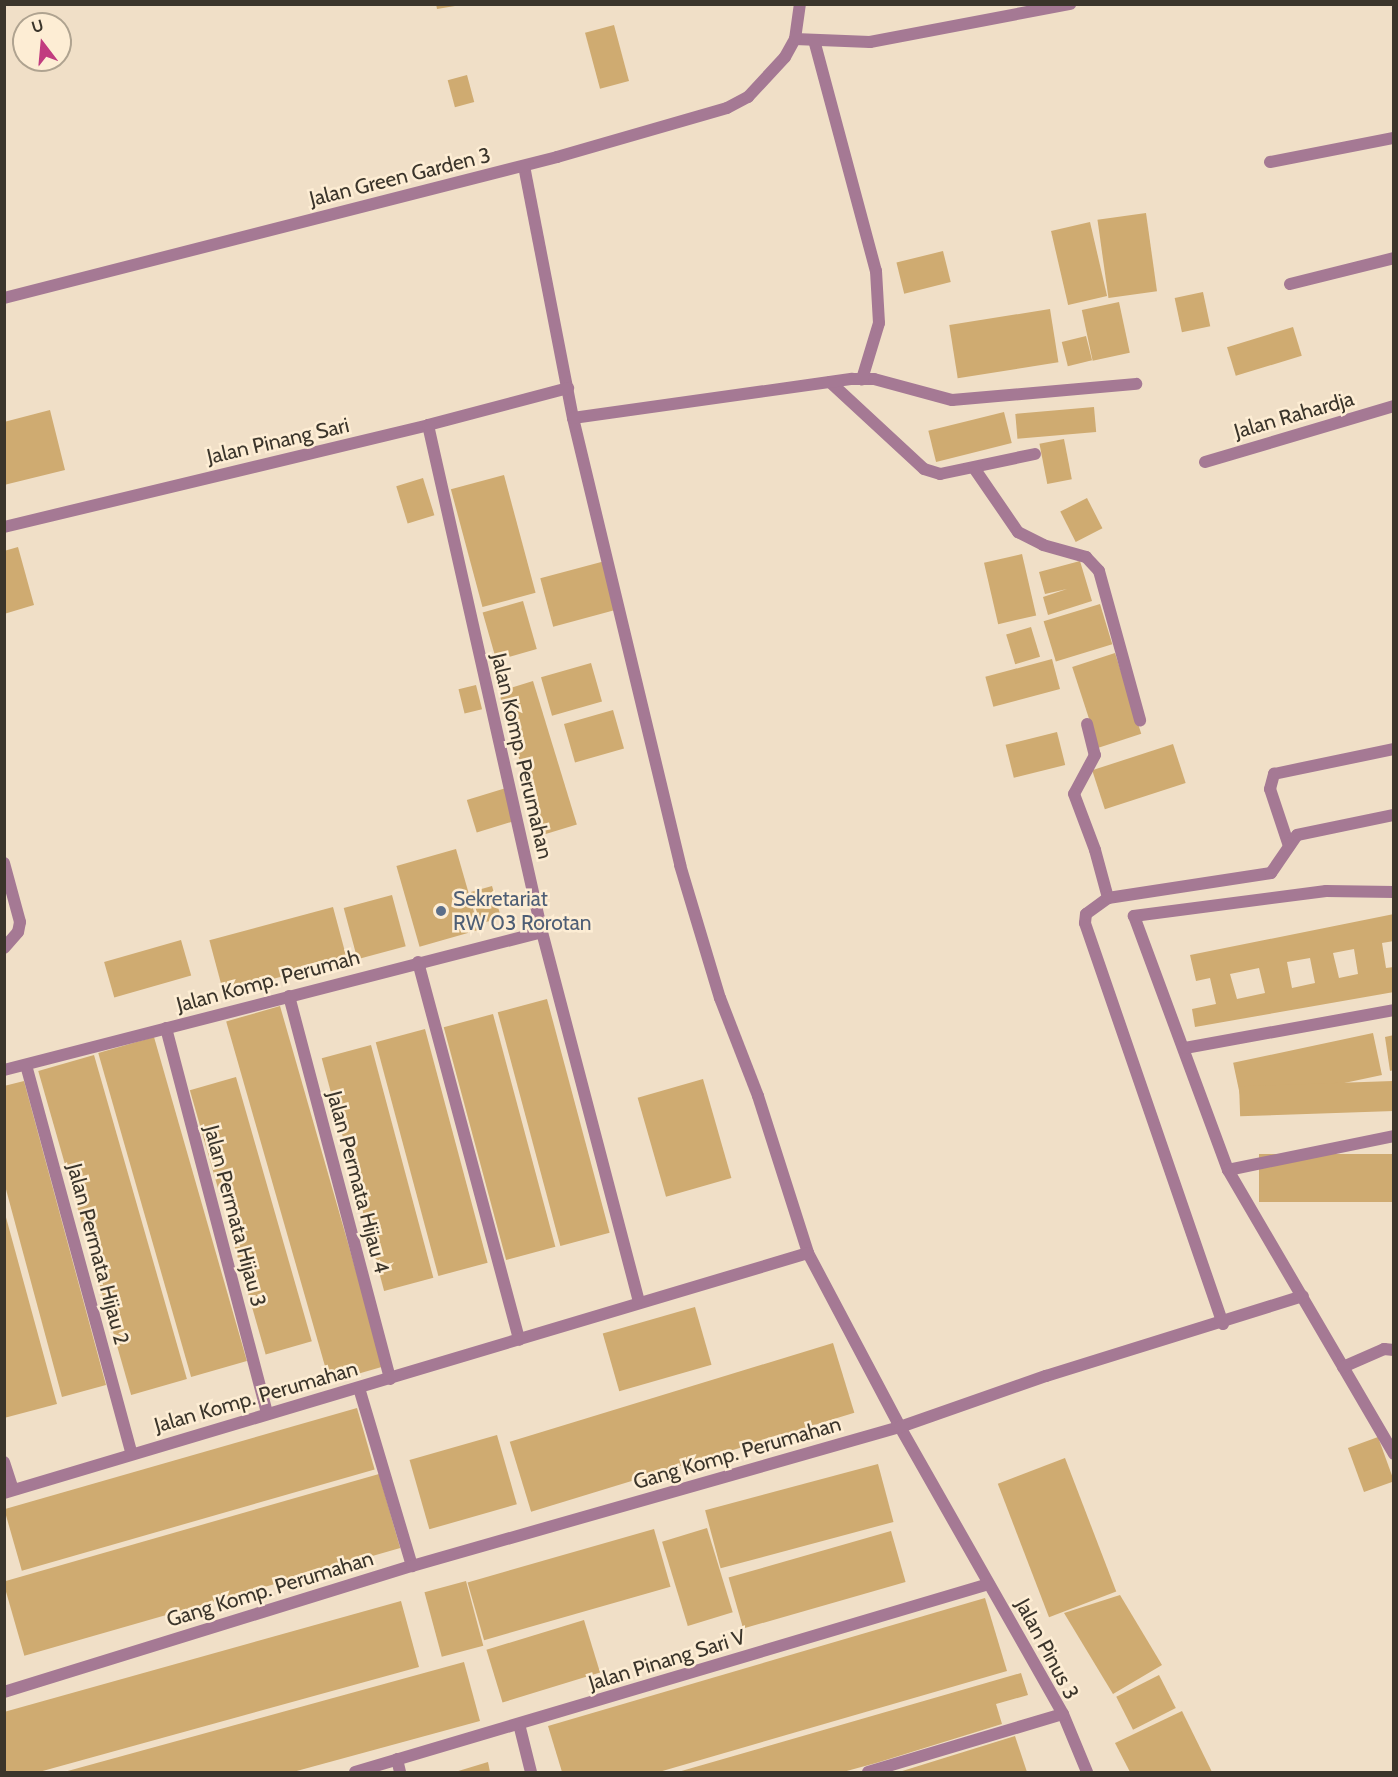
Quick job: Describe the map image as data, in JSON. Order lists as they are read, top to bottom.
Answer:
{
  "streets": {
    "street": [
      "Jalan Green Garden 3",
      "Jalan Rahardja",
      "Jalan Pinang Sari",
      "Jalan Komp. Perumahan",
      "Jalan Komp. Perumah",
      "Jalan Permata Hijau 4",
      "Jalan Permata Hijau 3",
      "Jalan Permata Hijau 2",
      "Gang Komp. Perumahan",
      "Jalan Pinus 3",
      "Jalan Pinang Sari V"
    ]
  },
  "crossings": [
    ["Jalan Green Garden 3", "Jalan Pinus 3"],
    ["Jalan Pinang Sari", "Jalan Komp. Perumahan"],
    ["Jalan Pinang Sari", "Jalan Pinus 3"],
    ["Jalan Komp. Perumahan", "Jalan Komp. Perumah"],
    ["Jalan Komp. Perumahan", "Jalan Permata Hijau 4"],
    ["Jalan Komp. Perumahan", "Jalan Permata Hijau 3"],
    ["Jalan Komp. Perumahan", "Jalan Permata Hijau 2"],
    ["Jalan Komp. Perumahan", "Jalan Pinus 3"],
    ["Jalan Komp. Perumah", "Jalan Permata Hijau 4"],
    ["Jalan Komp. Perumah", "Jalan Permata Hijau 3"],
    ["Jalan Komp. Perumah", "Jalan Permata Hijau 2"],
    ["Gang Komp. Perumahan", "Jalan Pinus 3"],
    ["Jalan Pinus 3", "Jalan Pinang Sari V"]
  ],
  "places": ["Sekretariat RW 03 Rorotan"],
  "north": "top"
}
